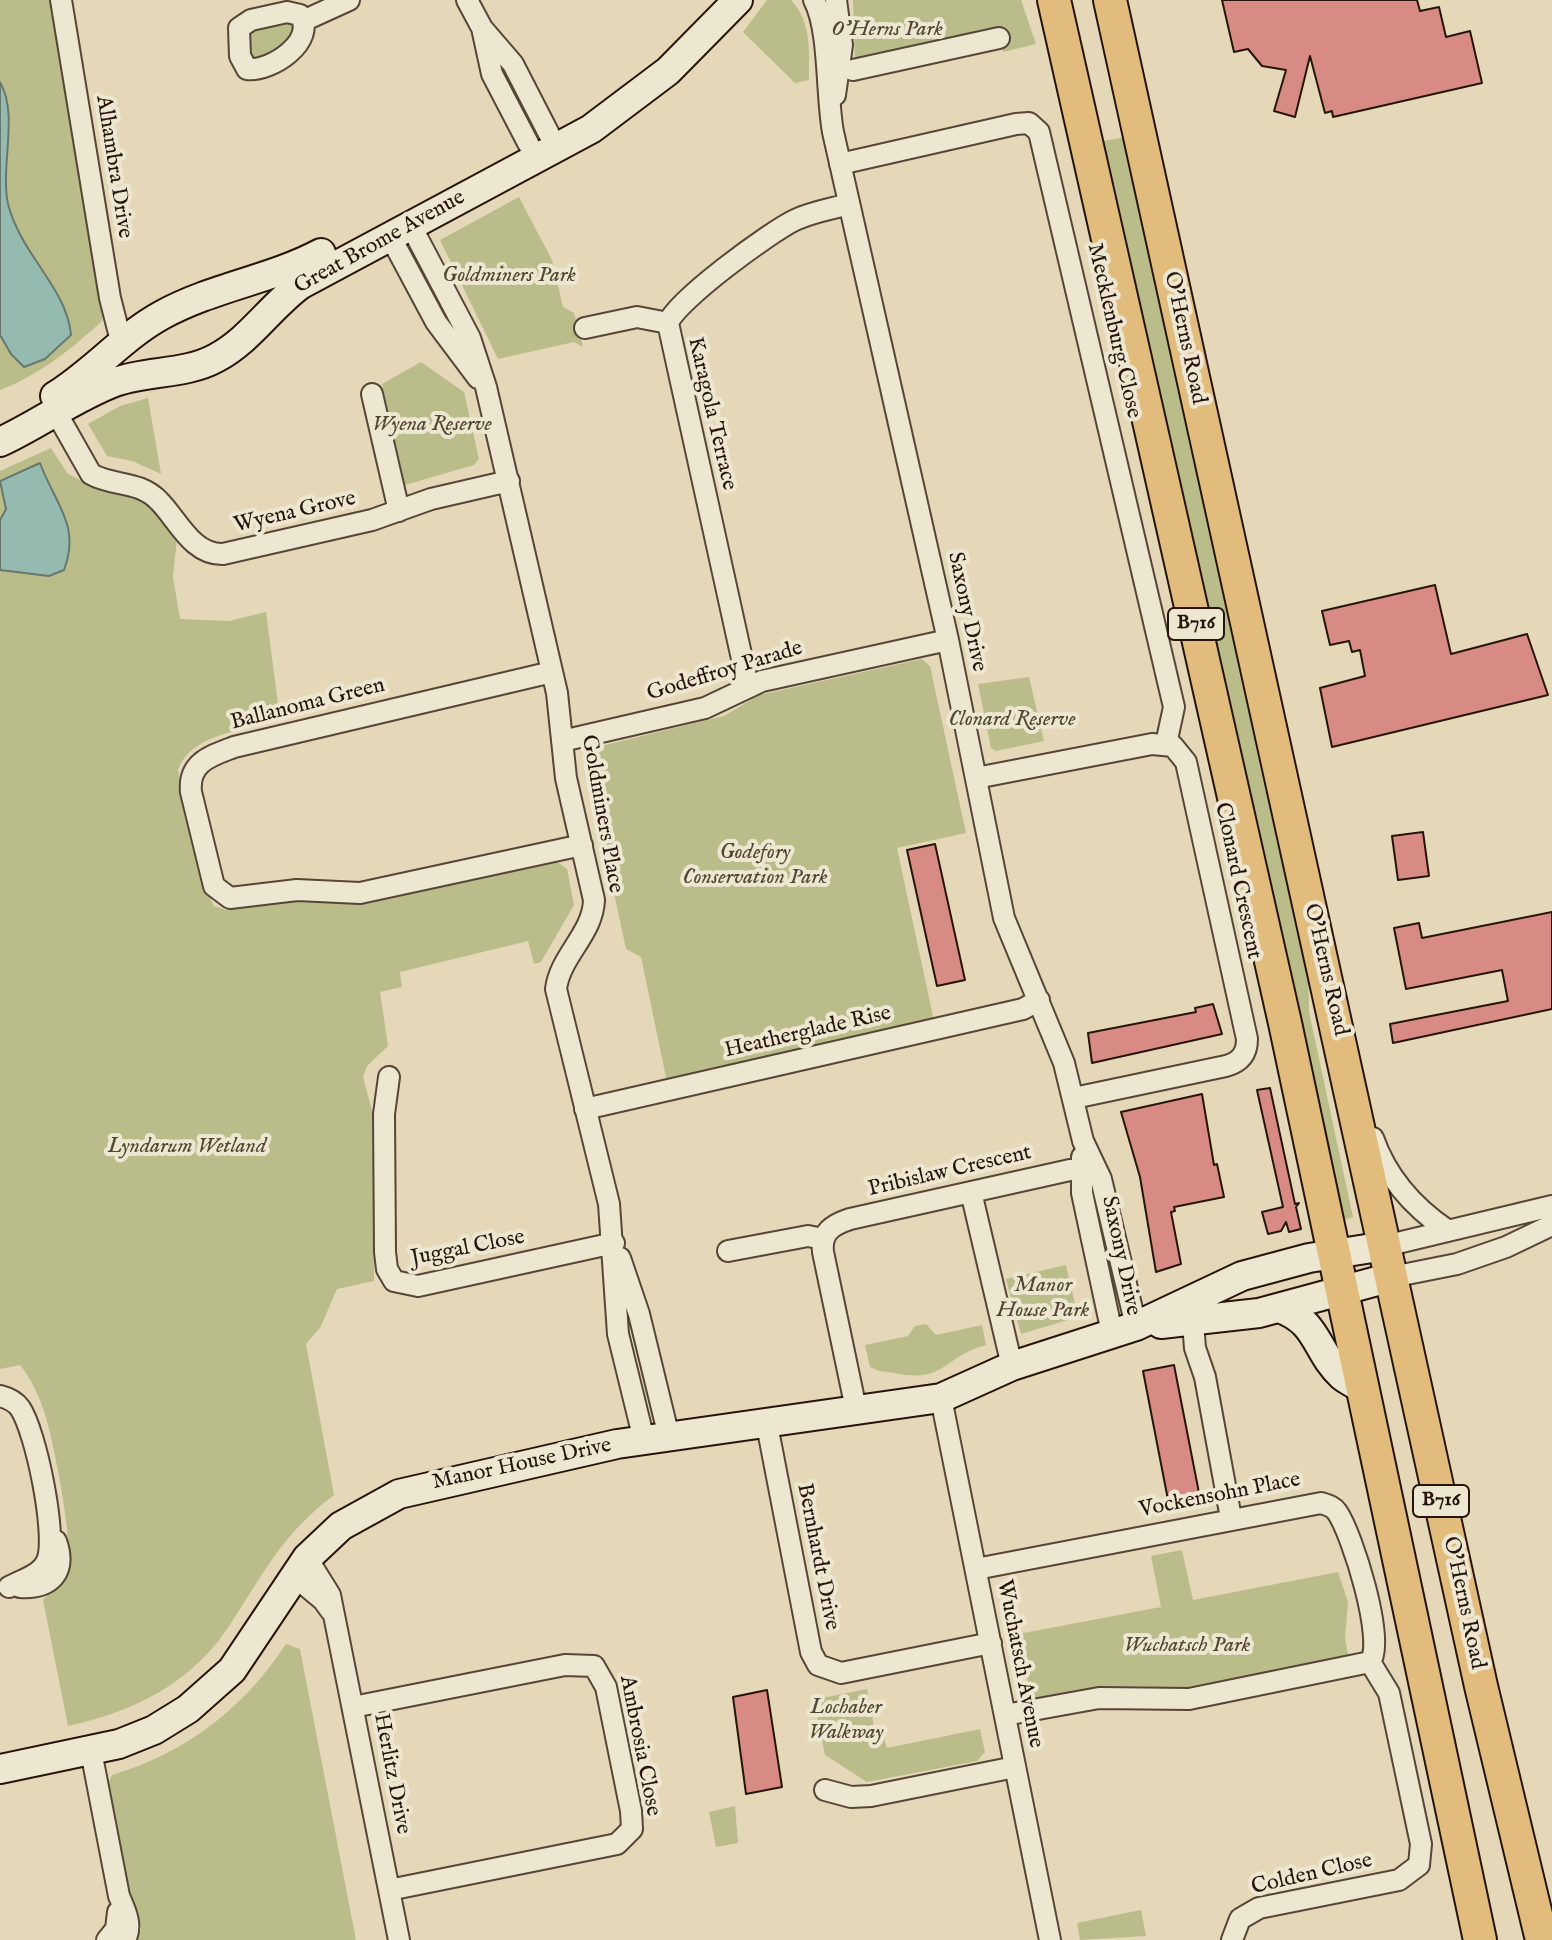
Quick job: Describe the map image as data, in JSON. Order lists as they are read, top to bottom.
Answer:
{
  "streets": {
    "main road": ["O'Herns Road", "B716"],
    "street": [
      "Alhambra Drive",
      "Great Brome Avenue",
      "Mecklenburg Close",
      "Karagola Terrace",
      "Wyena Grove",
      "Saxony Drive",
      "Godeffroy Parade",
      "Ballanoma Green",
      "Goldminers Place",
      "Clonard Crescent",
      "Heatherglade Rise",
      "Pribislaw Crescent",
      "Juggal Close",
      "Manor House Drive",
      "Vockensohn Place",
      "Bernhardt Drive",
      "Wuchatsch Avenue",
      "Ambrosia Close",
      "Herlitz Drive",
      "Colden Close"
    ]
  },
  "crossings": [
    ["Alhambra Drive", "Great Brome Avenue"],
    ["Great Brome Avenue", "Wyena Grove"],
    ["Great Brome Avenue", "Goldminers Place"],
    ["Mecklenburg Close", "Saxony Drive"],
    ["Mecklenburg Close", "Clonard Crescent"],
    ["O'Herns Road", "Manor House Drive"],
    ["Karagola Terrace", "Saxony Drive"],
    ["Karagola Terrace", "Godeffroy Parade"],
    ["Wyena Grove", "Goldminers Place"],
    ["Saxony Drive", "Godeffroy Parade"],
    ["Saxony Drive", "Clonard Crescent"],
    ["Saxony Drive", "Heatherglade Rise"],
    ["Saxony Drive", "Pribislaw Crescent"],
    ["Saxony Drive", "Manor House Drive"],
    ["B716", "Manor House Drive"],
    ["Godeffroy Parade", "Goldminers Place"],
    ["Ballanoma Green", "Goldminers Place"],
    ["Goldminers Place", "Heatherglade Rise"],
    ["Goldminers Place", "Juggal Close"],
    ["Goldminers Place", "Manor House Drive"],
    ["Manor House Drive", "Bernhardt Drive"],
    ["Manor House Drive", "Wuchatsch Avenue"],
    ["Manor House Drive", "Herlitz Drive"],
    ["Vockensohn Place", "Wuchatsch Avenue"],
    ["Vockensohn Place", "Colden Close"],
    ["Bernhardt Drive", "Wuchatsch Avenue"],
    ["Ambrosia Close", "Herlitz Drive"]
  ],
  "parks": [
    "O'Herns Park",
    "Goldminers Park",
    "Wyena Reserve",
    "Clonard Reserve",
    "Godefory Conservation Park",
    "Lyndarum Wetland",
    "Manor House Park",
    "Wuchatsch Park",
    "Lochaber Walkway"
  ]
}
